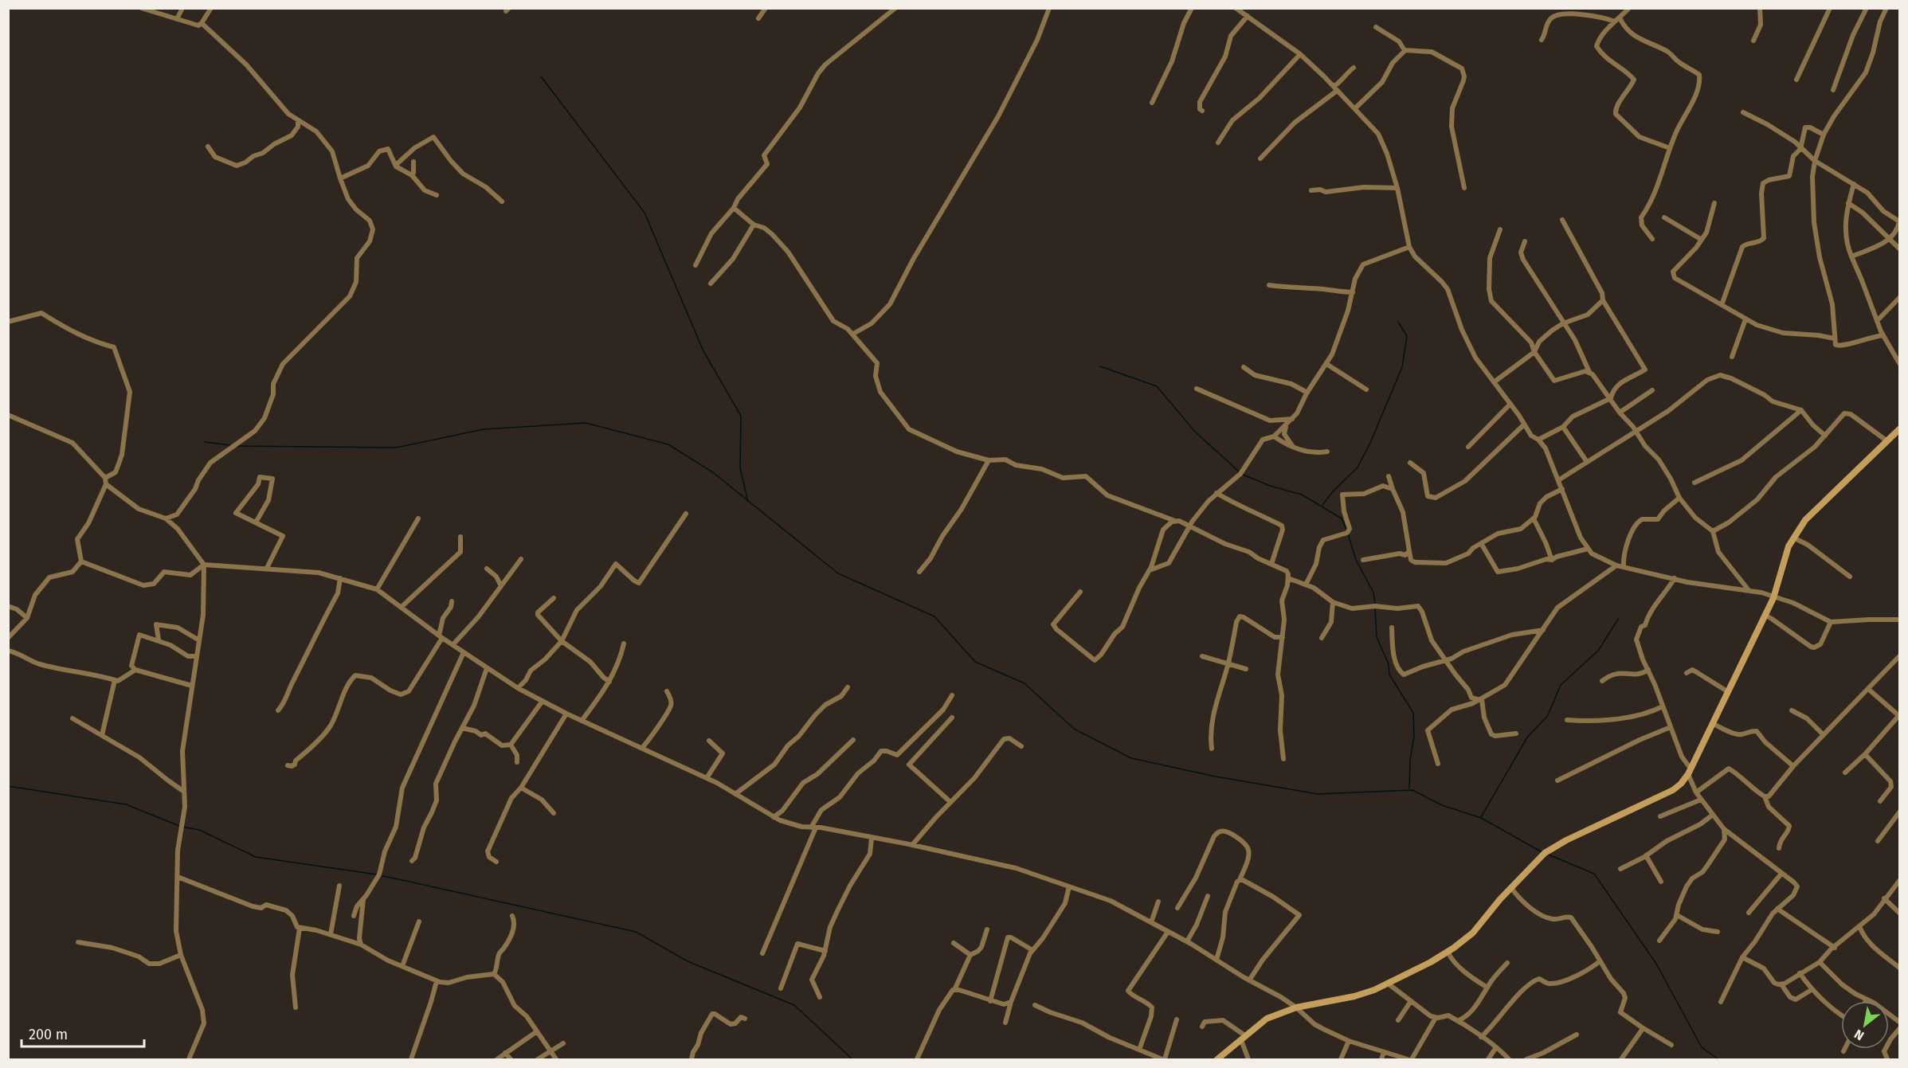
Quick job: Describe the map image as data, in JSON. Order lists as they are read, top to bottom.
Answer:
{
  "scale_bar": "200 m",
  "north": "bottom left"
}
